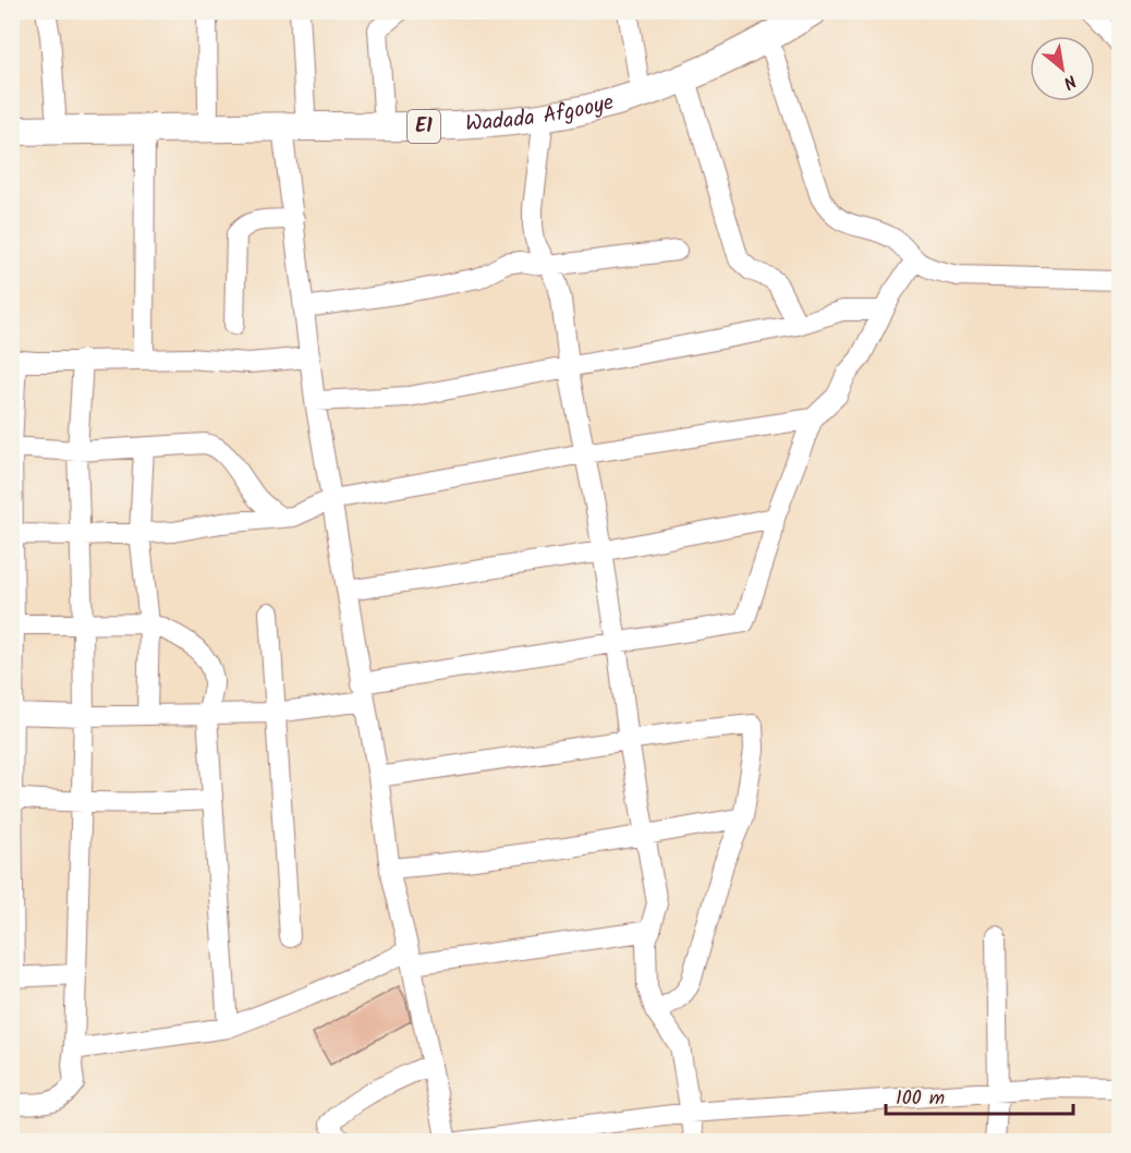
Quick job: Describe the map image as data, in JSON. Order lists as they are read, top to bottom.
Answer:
{
  "streets": {
    "highway": ["Wadada Afgooye", "E1"]
  },
  "scale_bar": "100 m",
  "north": "bottom right"
}
